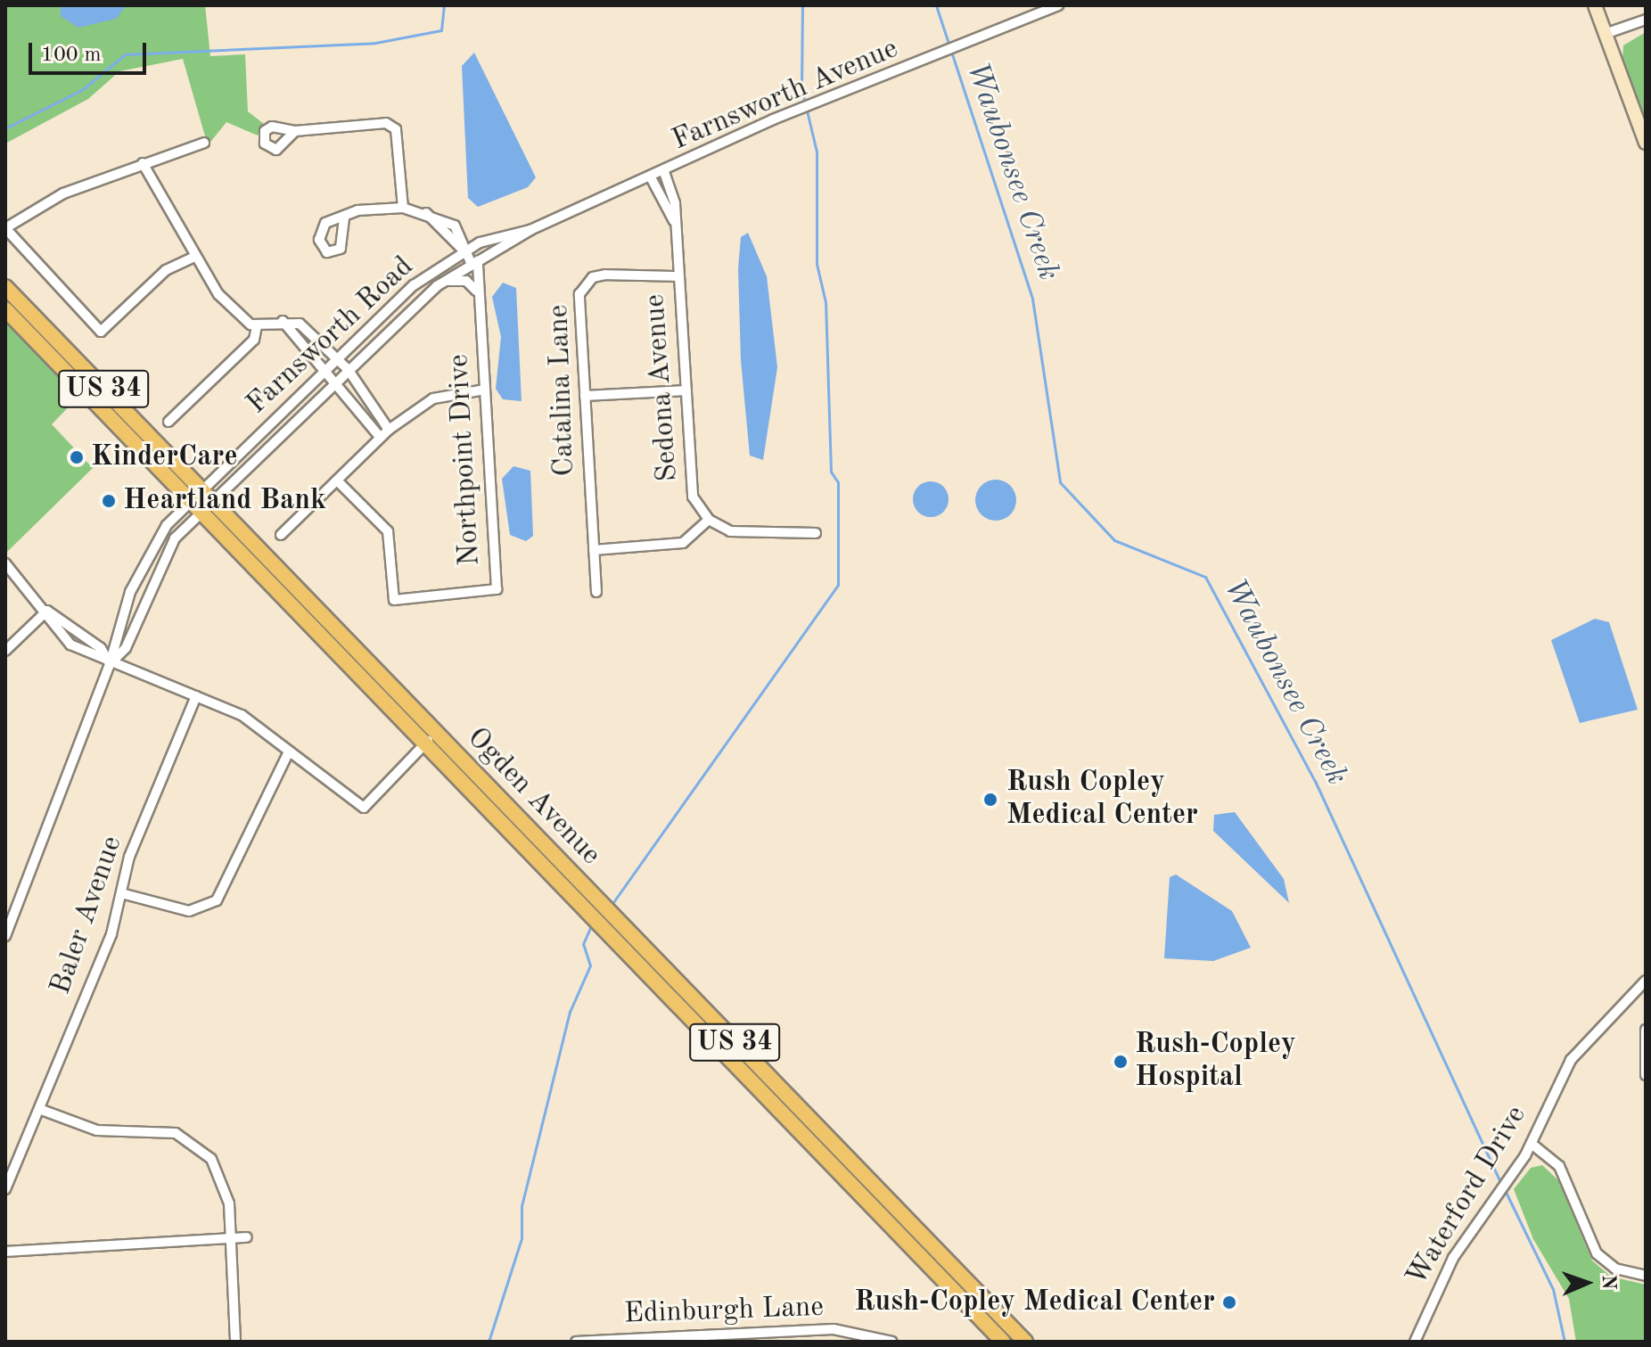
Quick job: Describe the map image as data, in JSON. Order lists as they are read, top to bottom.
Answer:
{
  "streets": {
    "main road": ["US 34", "Ogden Avenue"],
    "street": [
      "Farnsworth Avenue",
      "Farnsworth Road",
      "Sedona Avenue",
      "Catalina Lane",
      "Northpoint Drive",
      "Baler Avenue",
      "Waterford Drive",
      "Edinburgh Lane"
    ]
  },
  "crossings": [
    ["Farnsworth Avenue", "Farnsworth Road"],
    ["Farnsworth Avenue", "Sedona Avenue"],
    ["Farnsworth Avenue", "Northpoint Drive"],
    ["Farnsworth Road", "Northpoint Drive"],
    ["Farnsworth Road", "Ogden Avenue"],
    ["Sedona Avenue", "Catalina Lane"]
  ],
  "water": ["Waubonsee Creek"],
  "places": [
    "KinderCare",
    "Heartland Bank",
    "Rush Copley Medical Center",
    "Rush-Copley Hospital",
    "Rush-Copley Medical Center"
  ],
  "scale_bar": "100 m",
  "north": "right"
}
